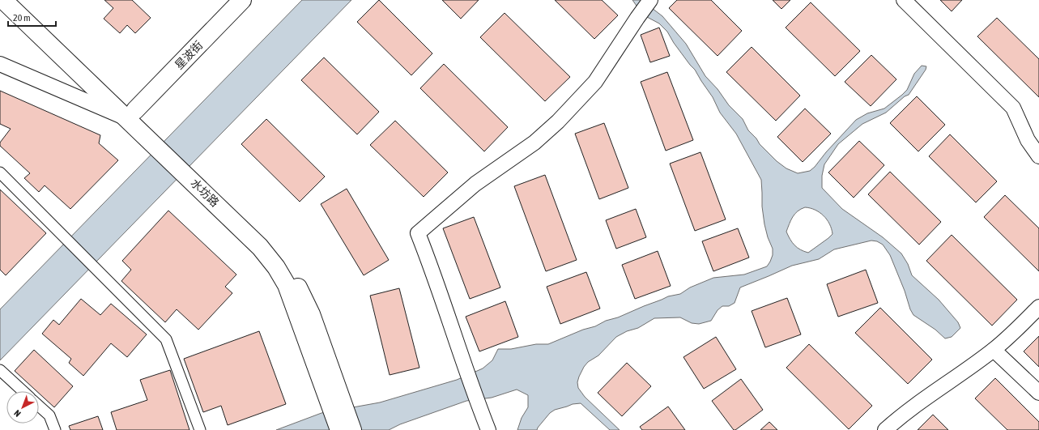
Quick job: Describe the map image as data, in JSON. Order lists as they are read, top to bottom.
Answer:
{
  "streets": {
    "street": ["星波街", "水坊路"]
  },
  "crossings": [
    ["星波街", "水坊路"]
  ],
  "scale_bar": "20 m",
  "north": "bottom left"
}
